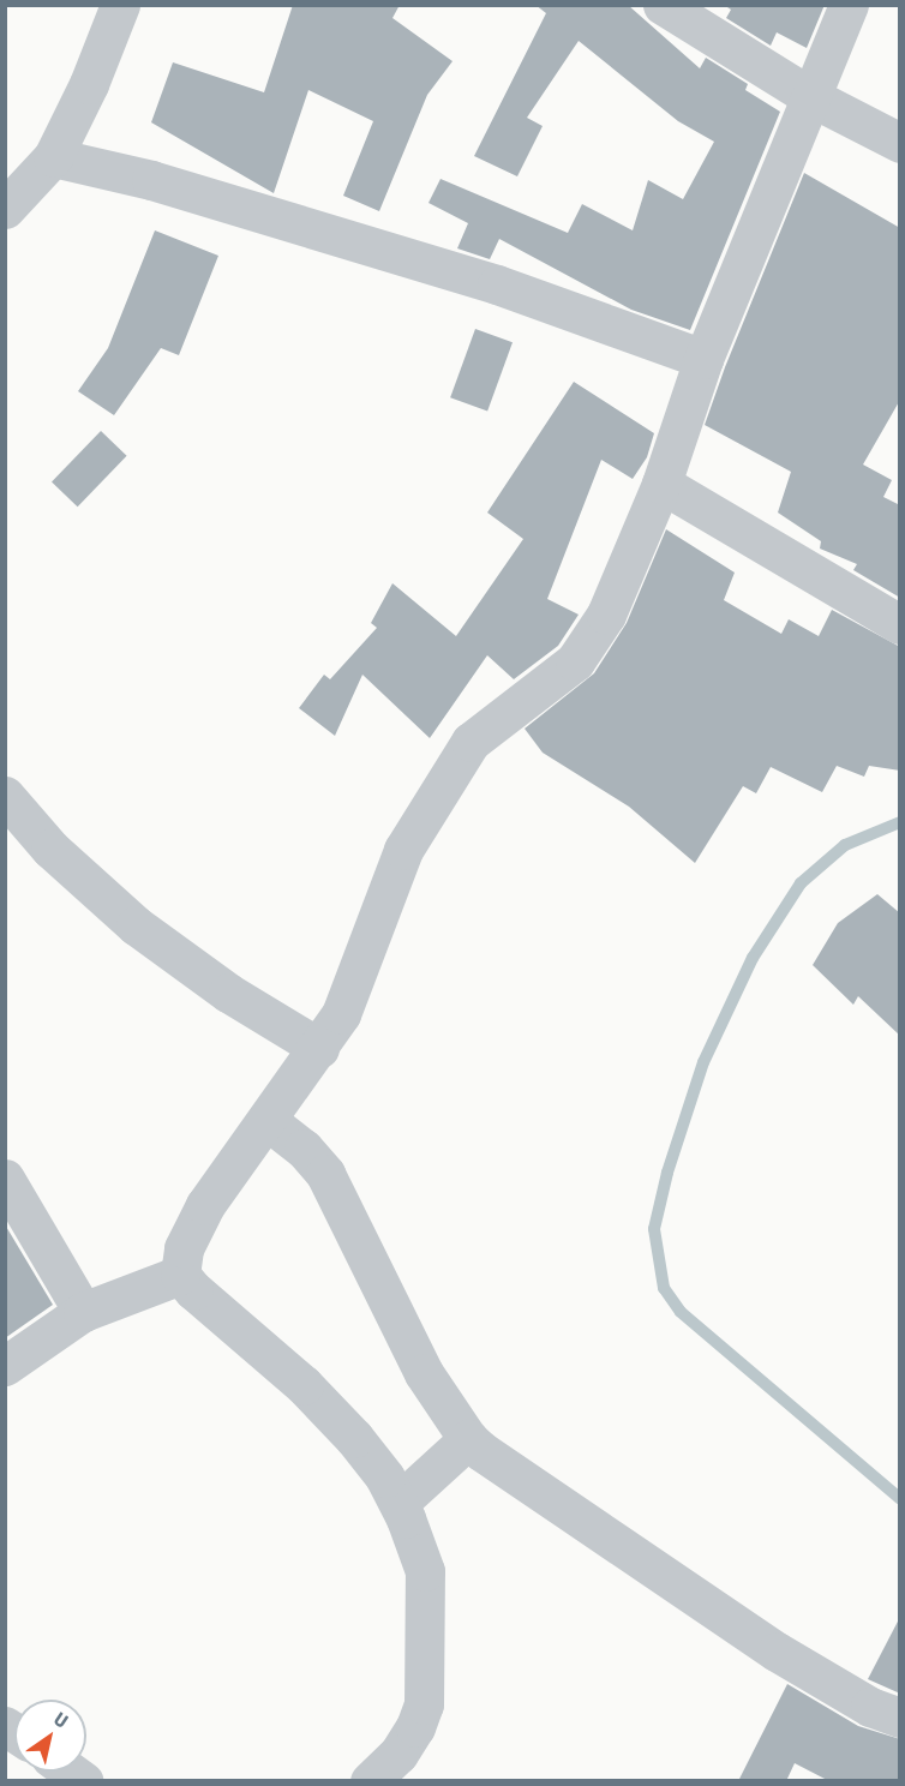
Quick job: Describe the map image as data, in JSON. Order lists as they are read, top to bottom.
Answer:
{
  "north": "top right"
}
